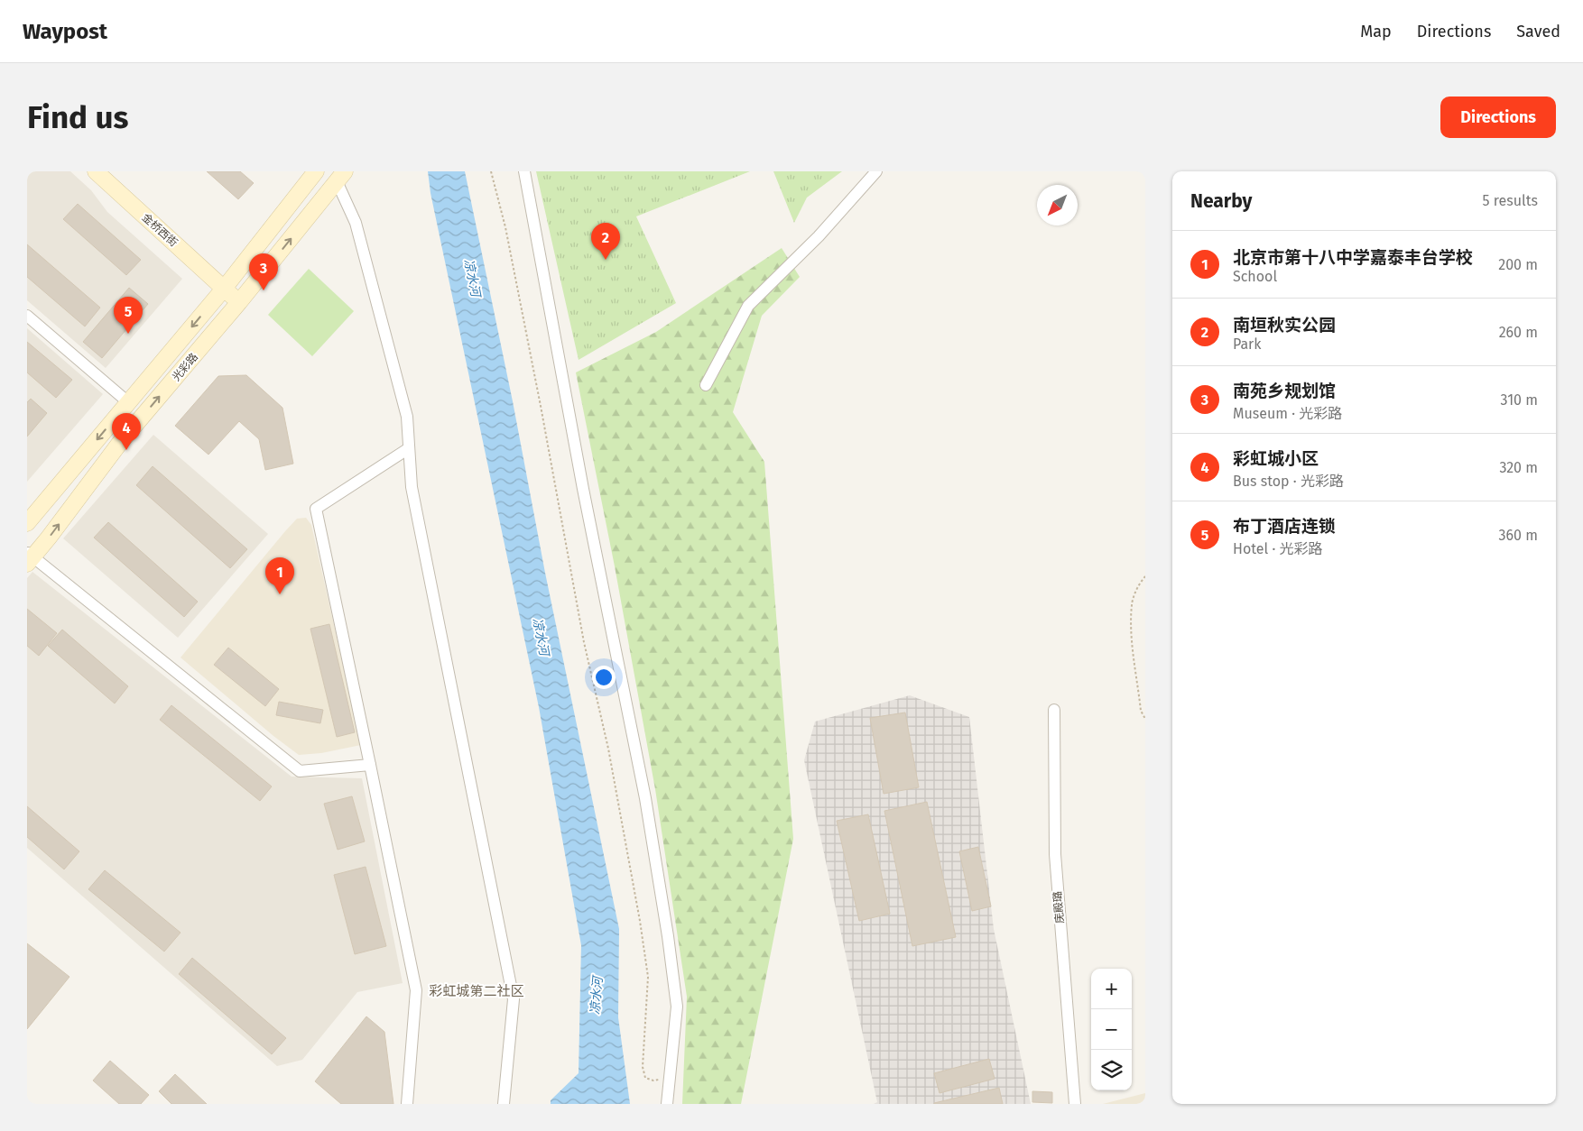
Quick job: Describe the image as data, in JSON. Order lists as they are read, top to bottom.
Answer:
{
  "streets": {
    "main road": ["金桥西街", "光彩路"],
    "street": ["庑殿璐"]
  },
  "crossings": [
    ["金桥西街", "光彩路"]
  ],
  "districts": ["彩虹城第二社区"],
  "water": ["凉水河"],
  "north": "bottom left",
  "page": {
    "header": "Waypost",
    "nav": ["Map", "Directions", "Saved"],
    "buttons": "Directions",
    "title": "Find us",
    "heading": ["Nearby", "5 results"],
    "pins": [
      "2",
      "3",
      "5",
      "4",
      "1"
    ],
    "list": [
      {
        "mark": "1",
        "name": "北京市第十八中学嘉泰丰台学校",
        "note": "School",
        "value": "200 m"
      },
      {
        "mark": "2",
        "name": "南垣秋实公园",
        "note": "Park",
        "value": "260 m"
      },
      {
        "mark": "3",
        "name": "南苑乡规划馆",
        "note": "Museum · 光彩路",
        "value": "310 m"
      },
      {
        "mark": "4",
        "name": "彩虹城小区",
        "note": "Bus stop · 光彩路",
        "value": "320 m"
      },
      {
        "mark": "5",
        "name": "布丁酒店连锁",
        "note": "Hotel · 光彩路",
        "value": "360 m"
      }
    ],
    "map_buttons": ["+", "−"]
  }
}
